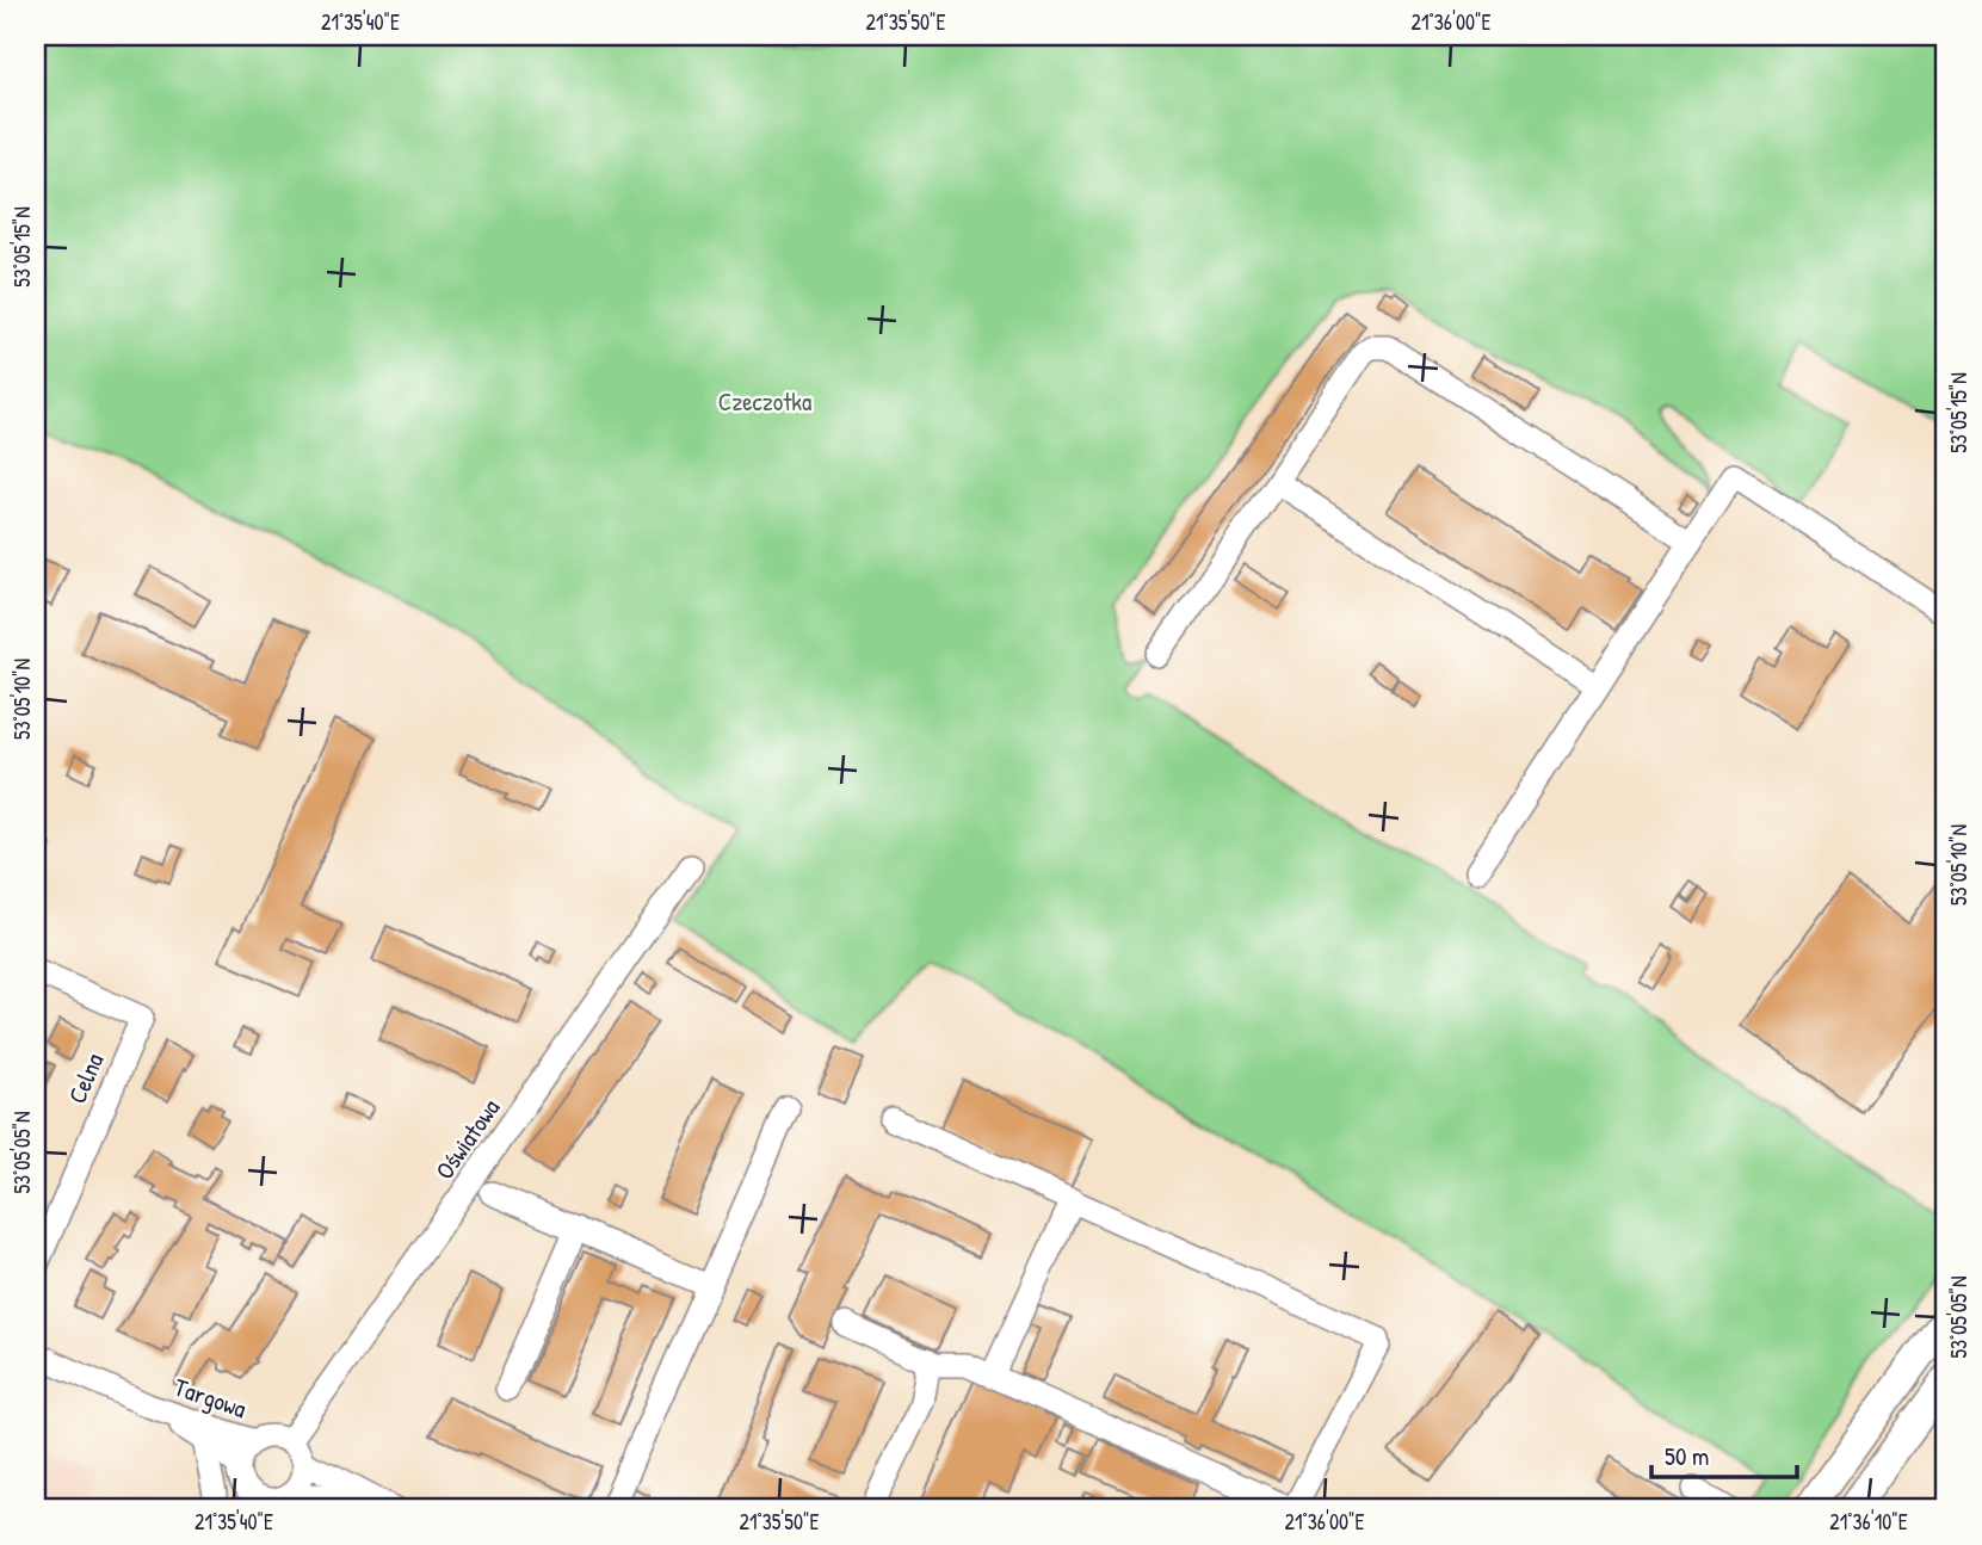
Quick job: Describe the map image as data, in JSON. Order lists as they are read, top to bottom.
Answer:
{
  "streets": {
    "street": ["Celna", "Oświatowa", "Targowa"]
  },
  "crossings": [
    ["Oświatowa", "Targowa"]
  ],
  "parks": ["Czeczotka"],
  "scale_bar": "50 m",
  "coordinates": [
    "21°35'40\"E",
    "21°35'50\"E",
    "21°36'00\"E",
    "53°05'15\"N",
    "53°05'10\"N",
    "53°05'05\"N",
    "21°36'10\"E"
  ]
}
